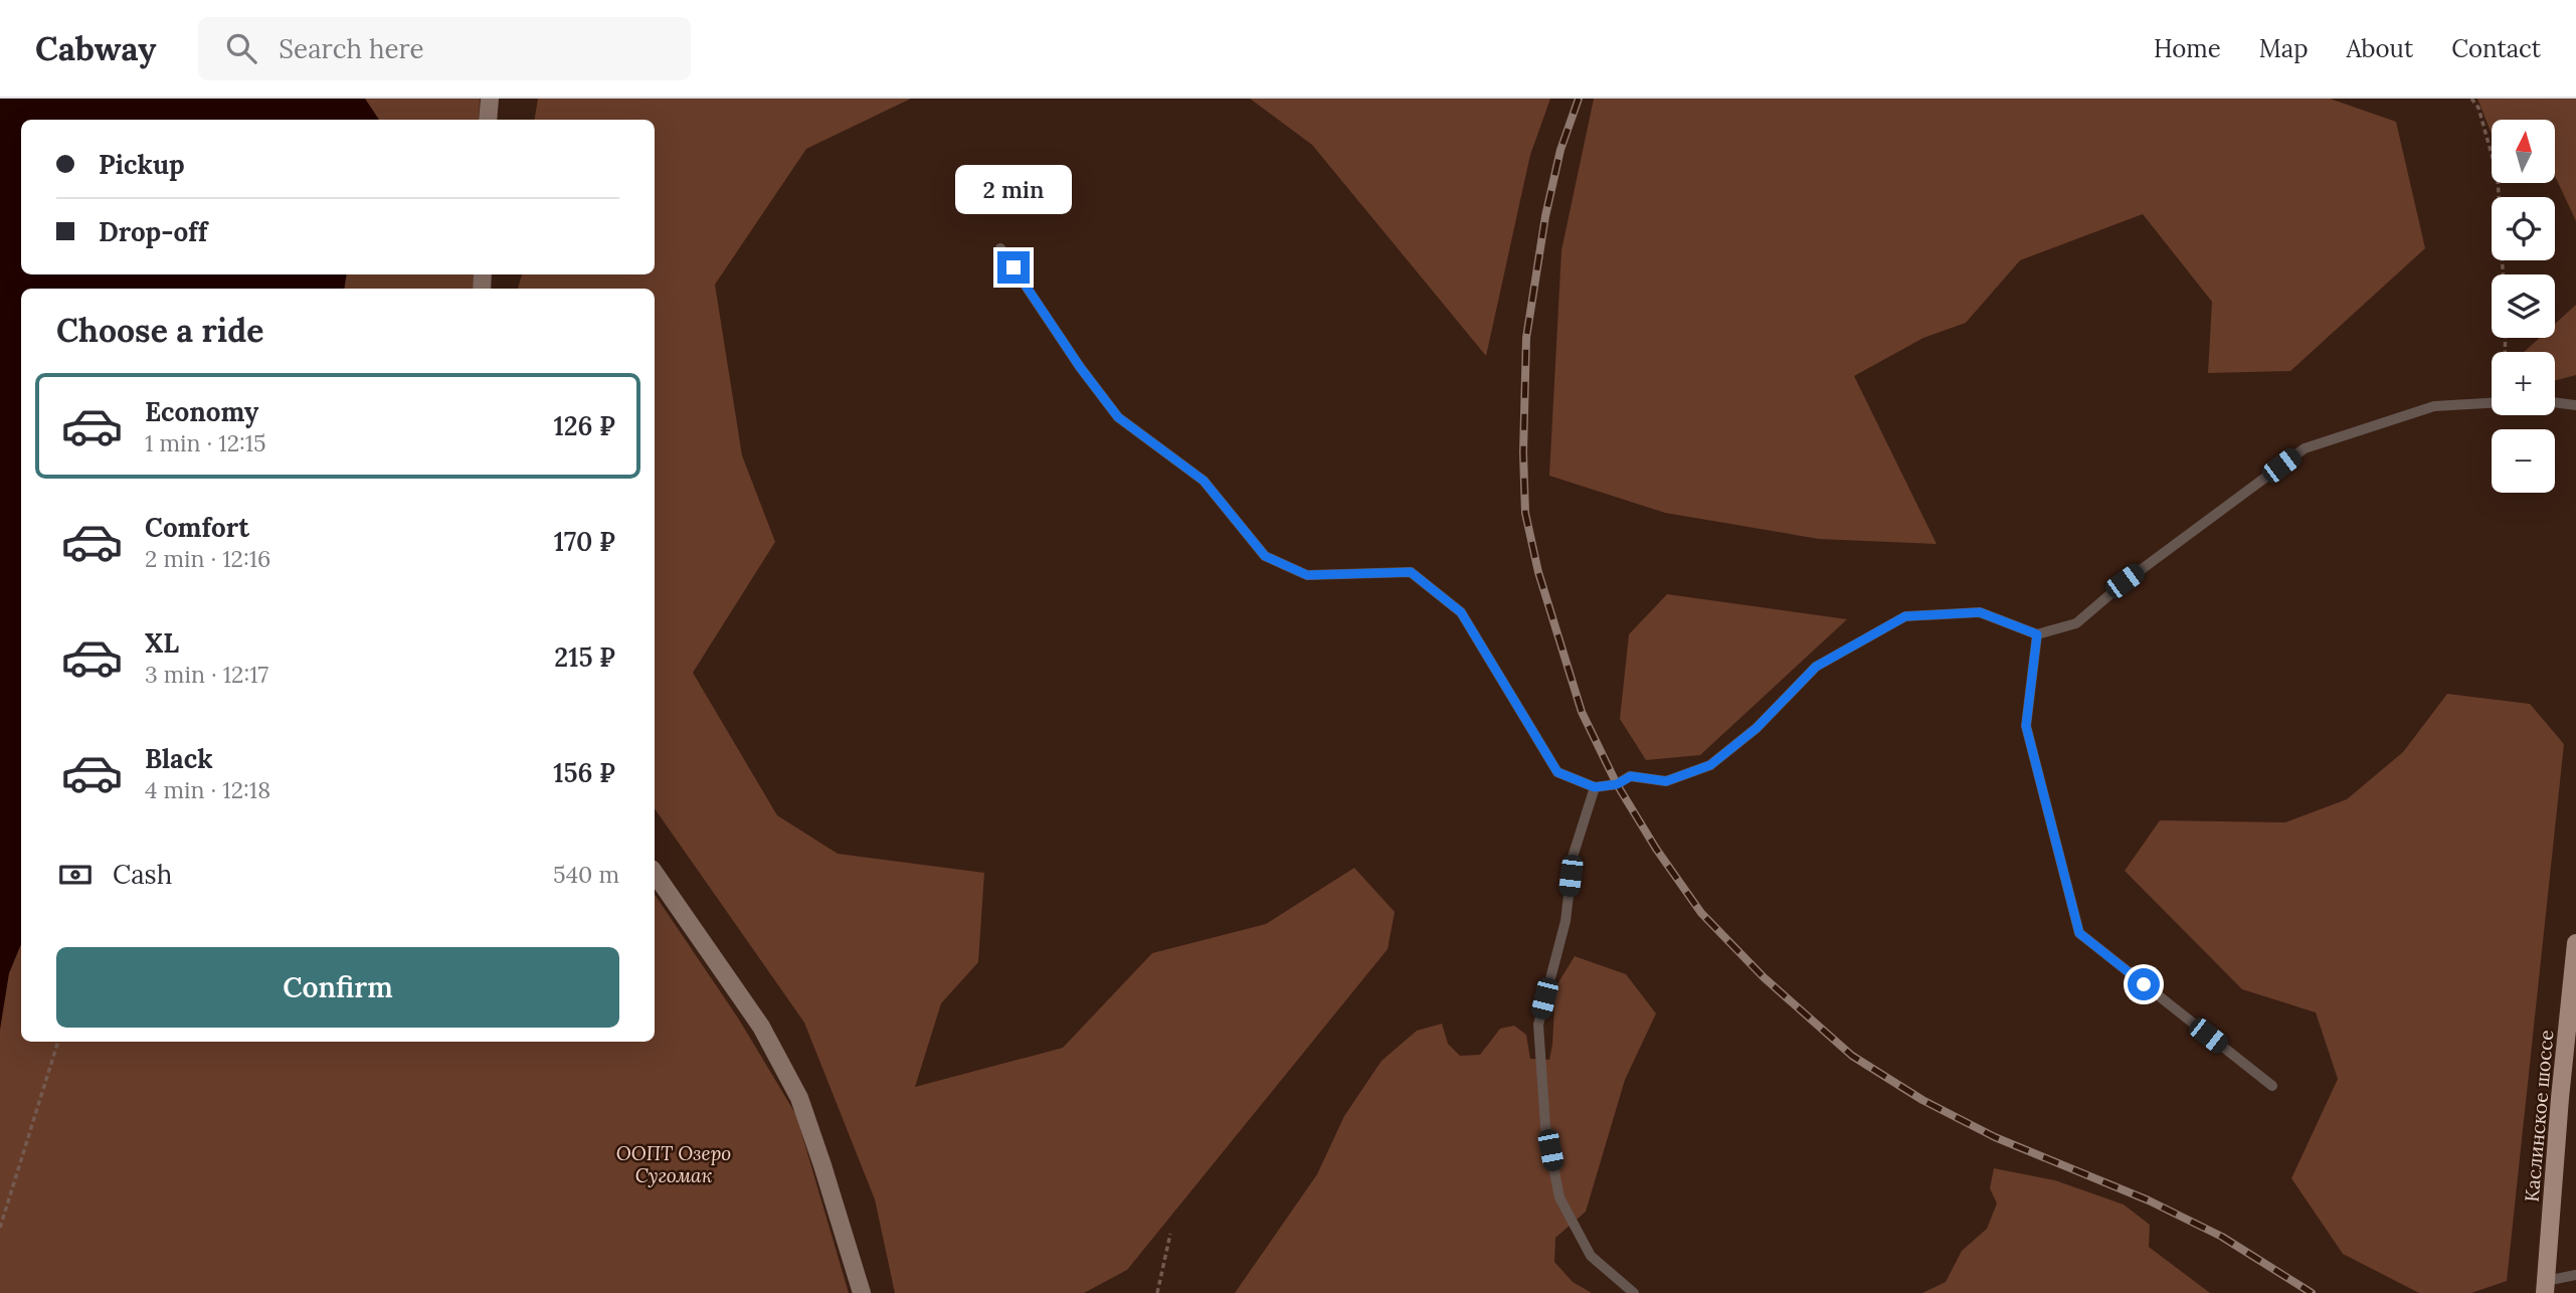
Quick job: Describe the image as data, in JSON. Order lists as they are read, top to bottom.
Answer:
{
  "streets": {
    "main road": ["Каслинское шоссе"]
  },
  "parks": ["ООПТ Озеро Сугомак"],
  "north": "top",
  "page": {
    "header": "Cabway",
    "search": "Search here",
    "nav": [
      "Home",
      "Map",
      "About",
      "Contact"
    ],
    "map_buttons": ["+", "−"],
    "banner": ["Pickup", "Drop-off"],
    "bubble": "2 min",
    "heading": "Choose a ride",
    "list": [
      {
        "name": "Economy",
        "note": "1 min · 12:15",
        "value": "126 ₽"
      },
      {
        "name": "Comfort",
        "note": "2 min · 12:16",
        "value": "170 ₽"
      },
      {
        "name": "XL",
        "note": "3 min · 12:17",
        "value": "215 ₽"
      },
      {
        "name": "Black",
        "note": "4 min · 12:18",
        "value": "156 ₽"
      }
    ],
    "pay": ["Cash", "540 m"],
    "buttons": "Confirm"
  }
}
